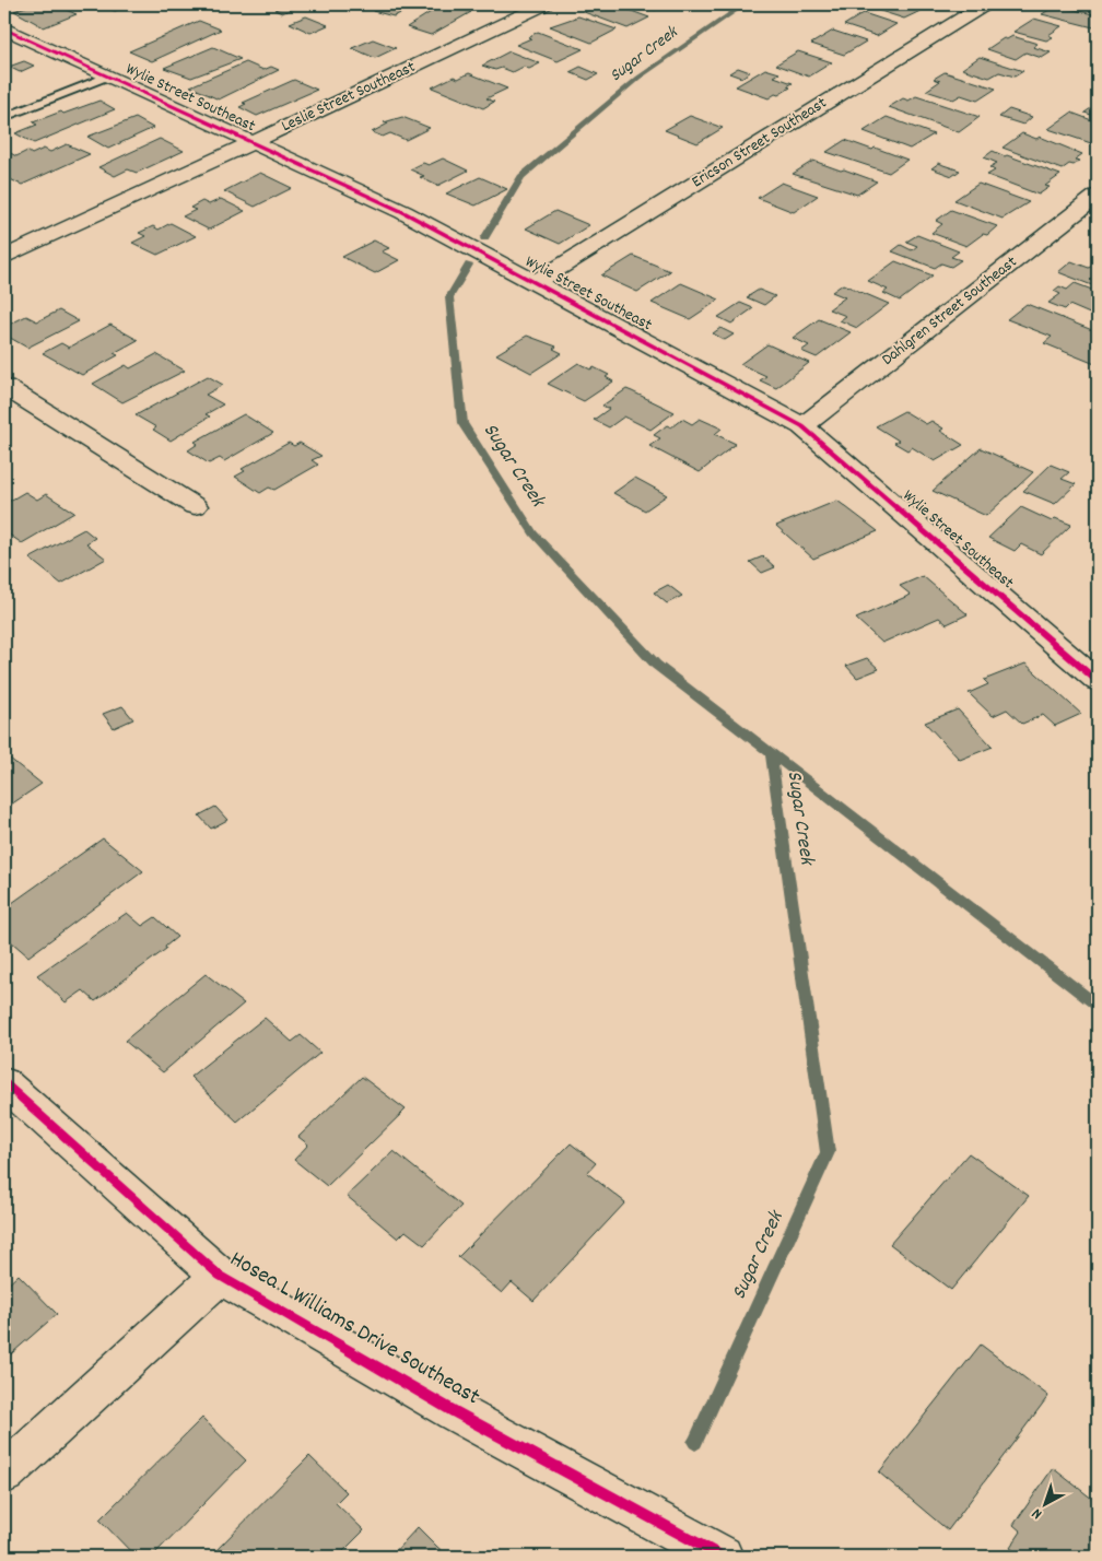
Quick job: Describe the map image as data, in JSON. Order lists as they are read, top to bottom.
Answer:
{
  "streets": {
    "street": [
      "Leslie Street Southeast",
      "Wylie Street Southeast",
      "Ericson Street Southeast",
      "Dahlgren Street Southeast",
      "Hosea L Williams Drive Southeast"
    ]
  },
  "crossings": [
    ["Leslie Street Southeast", "Wylie Street Southeast"],
    ["Wylie Street Southeast", "Ericson Street Southeast"],
    ["Wylie Street Southeast", "Dahlgren Street Southeast"]
  ],
  "water": ["Sugar Creek"],
  "north": "bottom left"
}
